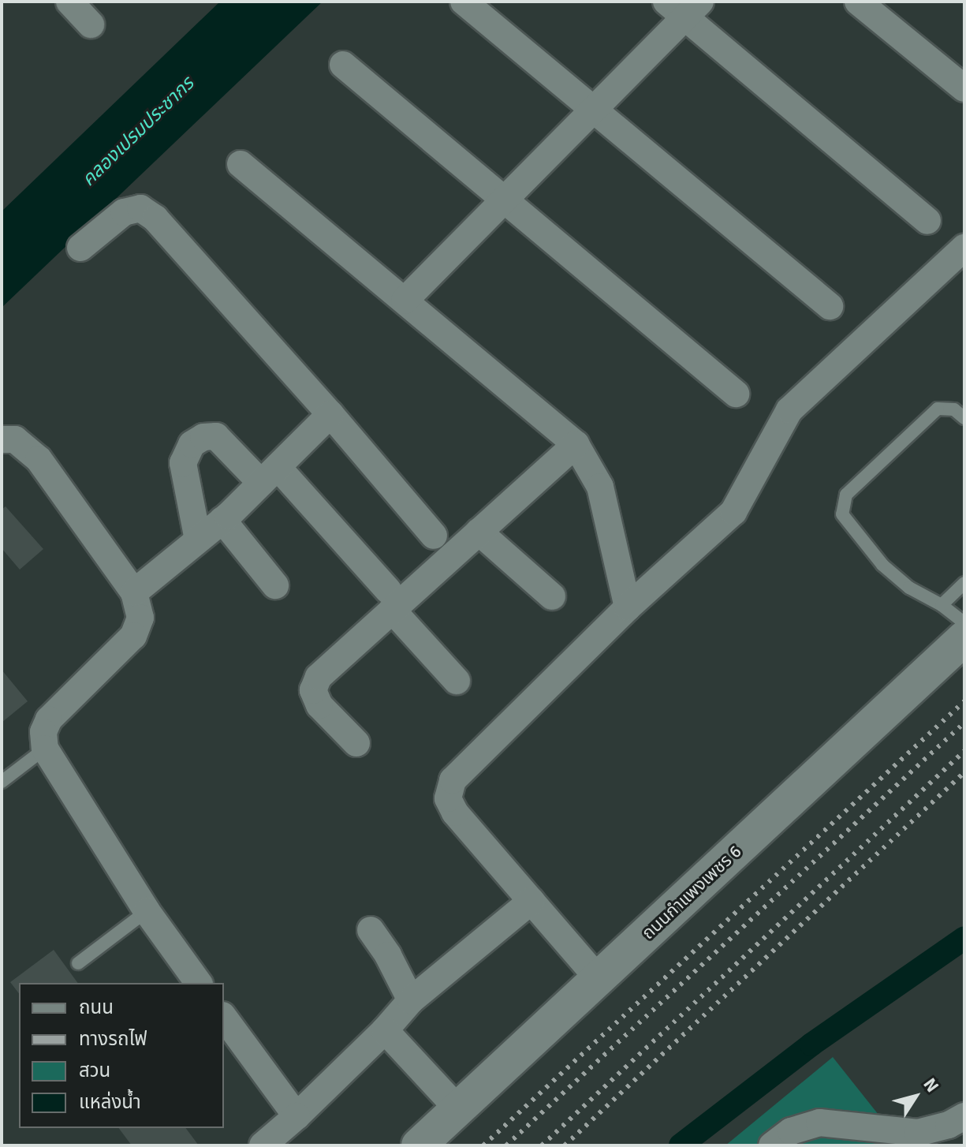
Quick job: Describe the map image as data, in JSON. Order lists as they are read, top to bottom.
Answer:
{
  "streets": {
    "main road": ["ถนนกำแพงเพชร 6"]
  },
  "water": ["คลองเปรมประชากร"],
  "legend": [
    "ถนน",
    "ทางรถไฟ",
    "สวน",
    "แหล่งน้ำ"
  ],
  "north": "top right"
}
